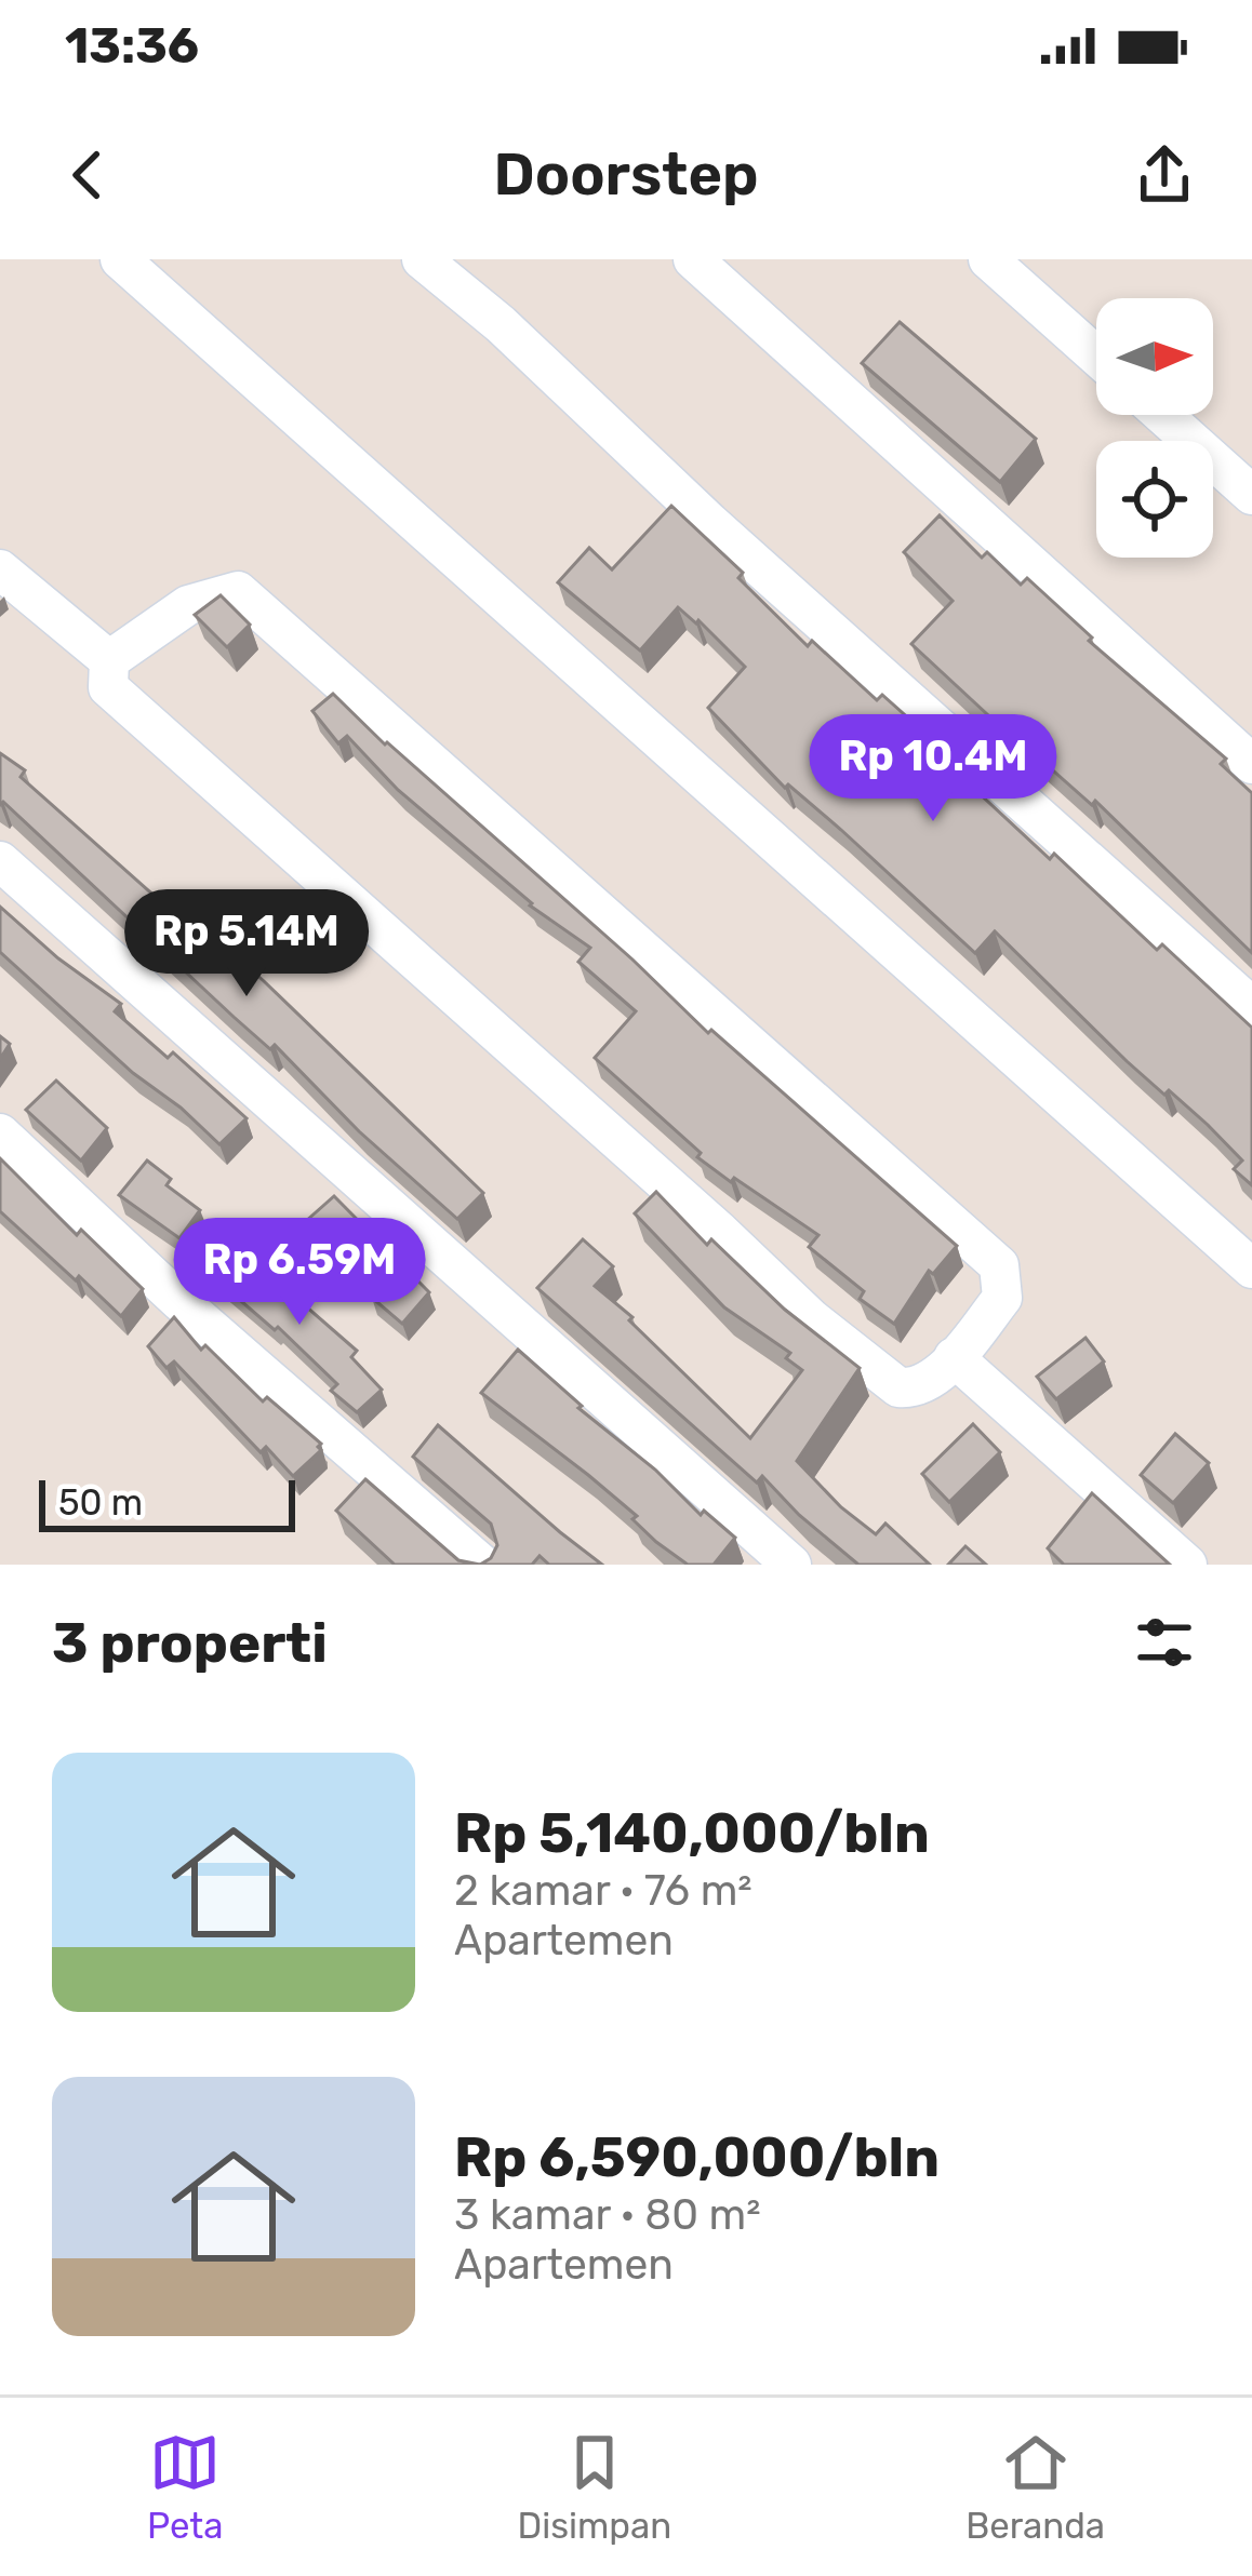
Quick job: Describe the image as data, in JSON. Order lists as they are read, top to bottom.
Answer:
{
  "scale_bar": "50 m",
  "north": "right",
  "page": {
    "status": "13:36",
    "header": "Doorstep",
    "price": ["Rp 10.4M", "Rp 5.14M", "Rp 6.59M"],
    "scale": "50 m",
    "heading": "3 properti",
    "list": [
      {
        "name": "Rp 5,140,000/bln",
        "note": "2 kamar · 76 m² · Apartemen"
      },
      {
        "name": "Rp 6,590,000/bln",
        "note": "3 kamar · 80 m² · Apartemen"
      }
    ],
    "tabs": ["Peta", "Disimpan", "Beranda"]
  }
}
